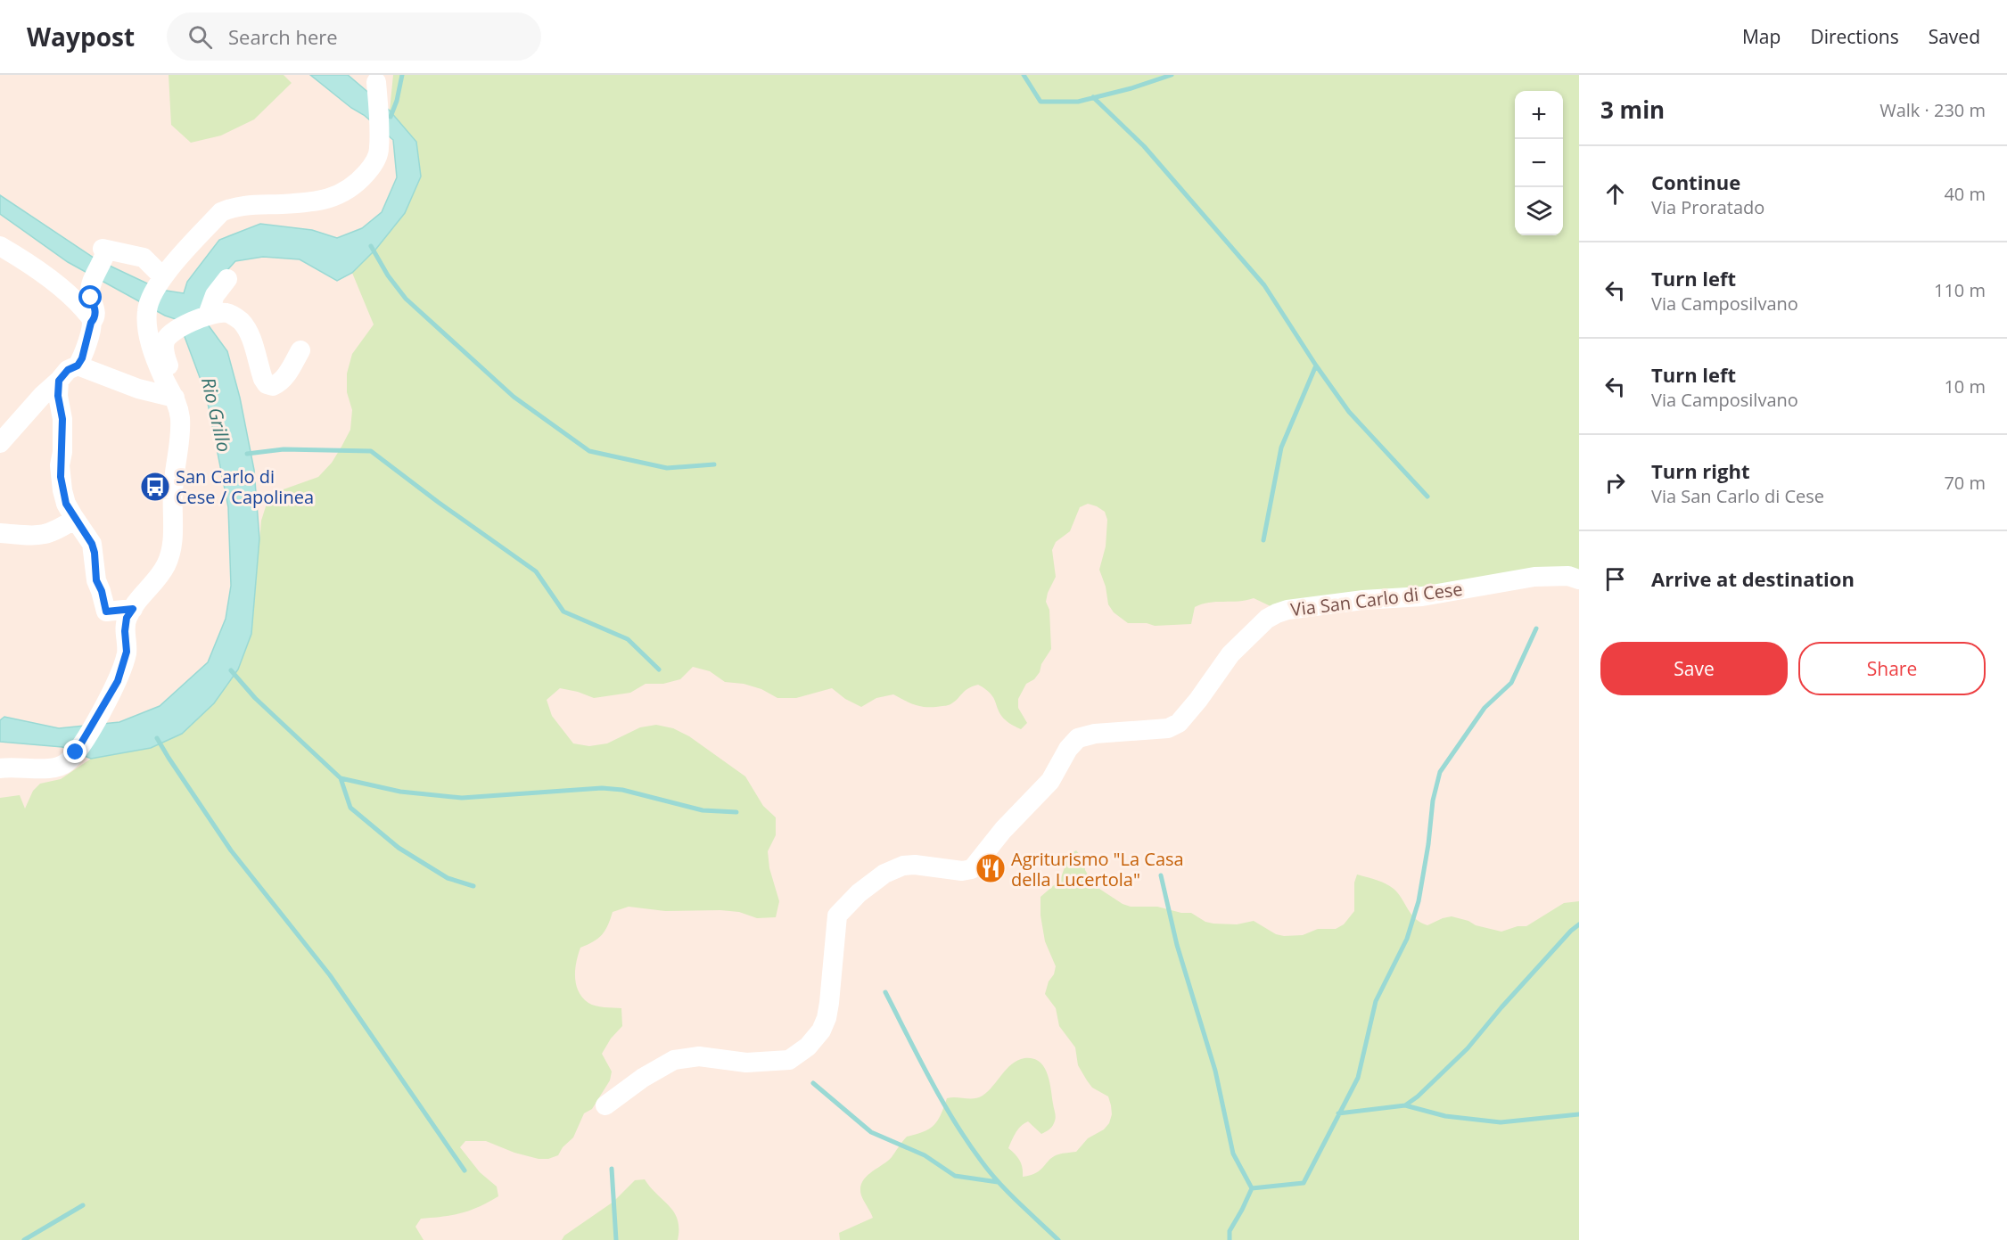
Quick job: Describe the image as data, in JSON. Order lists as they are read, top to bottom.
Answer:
{
  "streets": {
    "street": ["Via San Carlo di Cese"]
  },
  "water": ["Rio Grillo"],
  "places": {
    "bus stop": ["San Carlo di Cese / Capolinea"],
    "restaurant": ["Agriturismo \"La Casa della Lucertola\""]
  },
  "page": {
    "header": "Waypost",
    "search": "Search here",
    "nav": ["Map", "Directions", "Saved"],
    "heading": ["3 min", "Walk · 230 m"],
    "map_buttons": ["+", "−"],
    "list": [
      ["Continue", "Via Proratado", "40 m"],
      ["Turn left", "Via Camposilvano", "110 m"],
      ["Turn left", "Via Camposilvano", "10 m"],
      ["Turn right", "Via San Carlo di Cese", "70 m"],
      "Arrive at destination"
    ],
    "buttons": ["Save", "Share"]
  }
}
